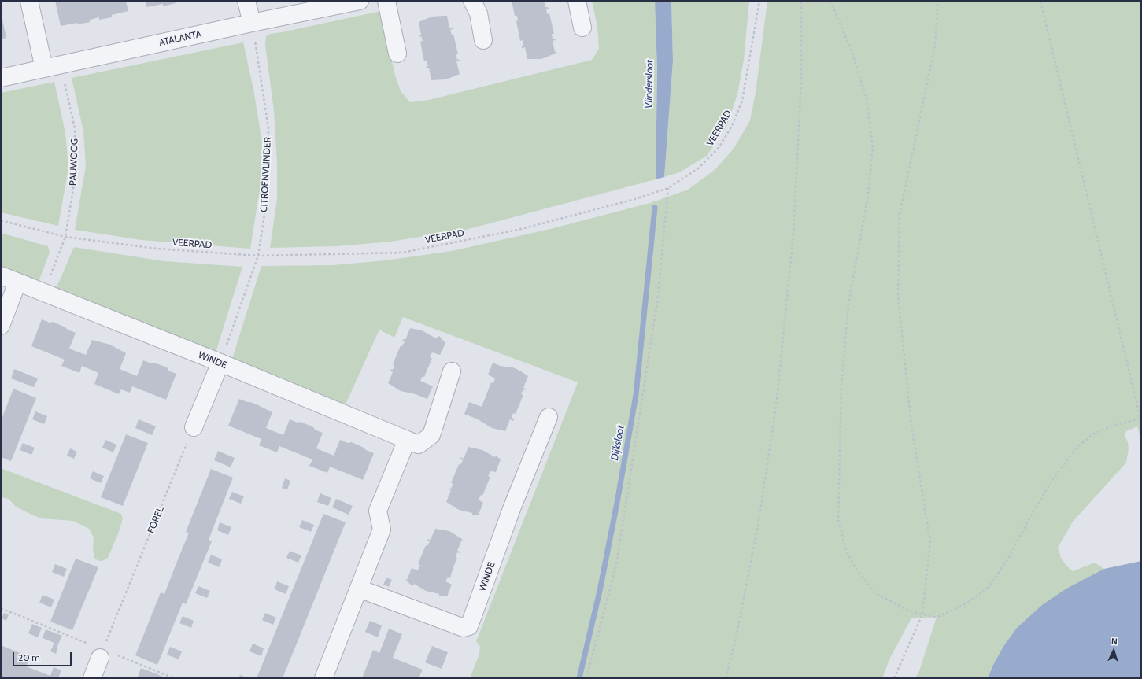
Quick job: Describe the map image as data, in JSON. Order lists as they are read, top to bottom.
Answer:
{
  "streets": {
    "street": ["ATALANTA", "WINDE"],
    "path": [
      "VEERPAD",
      "PAUWOOG",
      "CITROENVLINDER",
      "FOREL"
    ]
  },
  "crossings": [
    ["ATALANTA", "PAUWOOG"],
    ["ATALANTA", "CITROENVLINDER"],
    ["VEERPAD", "PAUWOOG"],
    ["VEERPAD", "CITROENVLINDER"],
    ["PAUWOOG", "WINDE"],
    ["CITROENVLINDER", "WINDE"]
  ],
  "water": ["Vlindersloot", "Dijksloot"],
  "scale_bar": "20 m",
  "north": "top"
}
